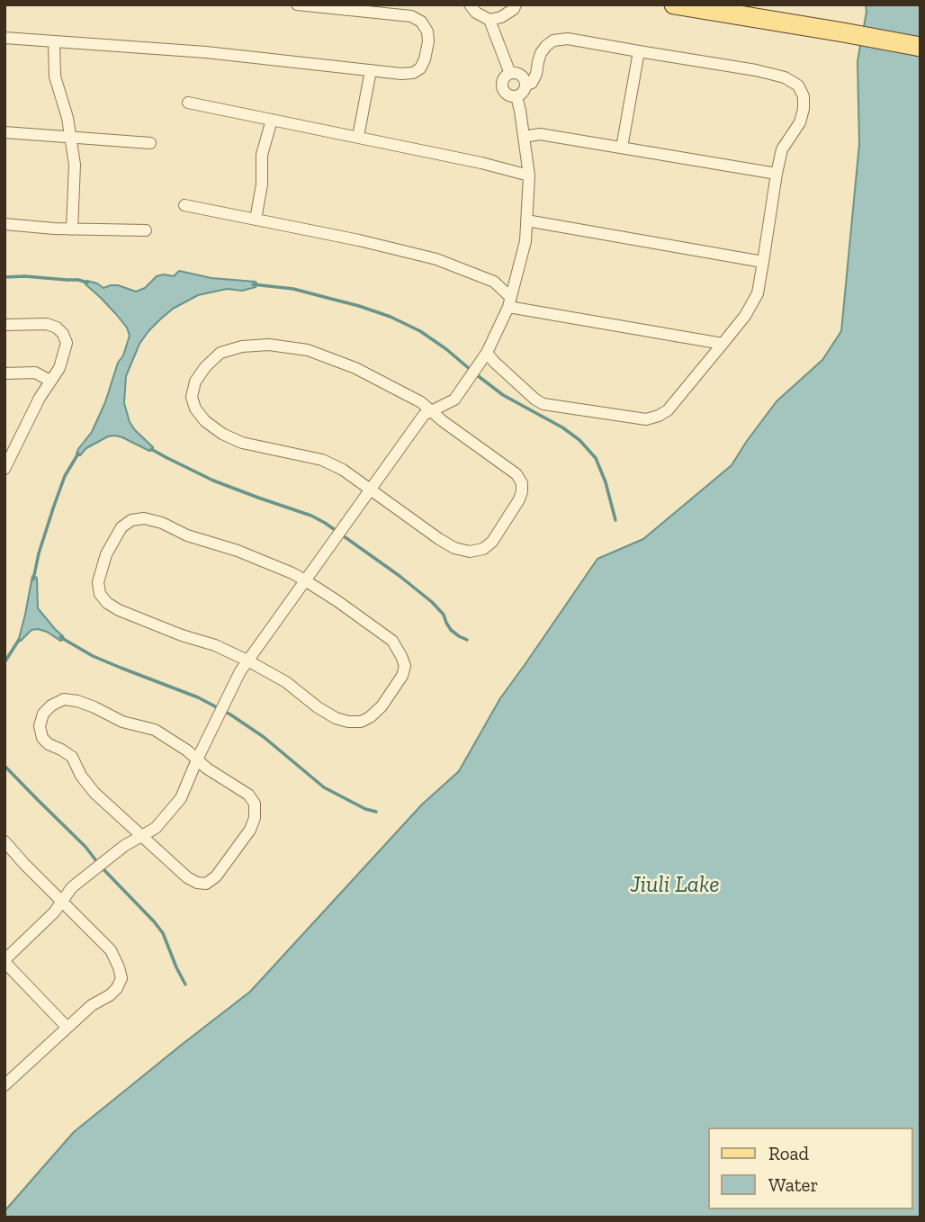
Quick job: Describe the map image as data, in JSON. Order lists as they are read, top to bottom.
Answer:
{
  "water": ["Jiuli Lake"],
  "legend": ["Road", "Water"]
}
